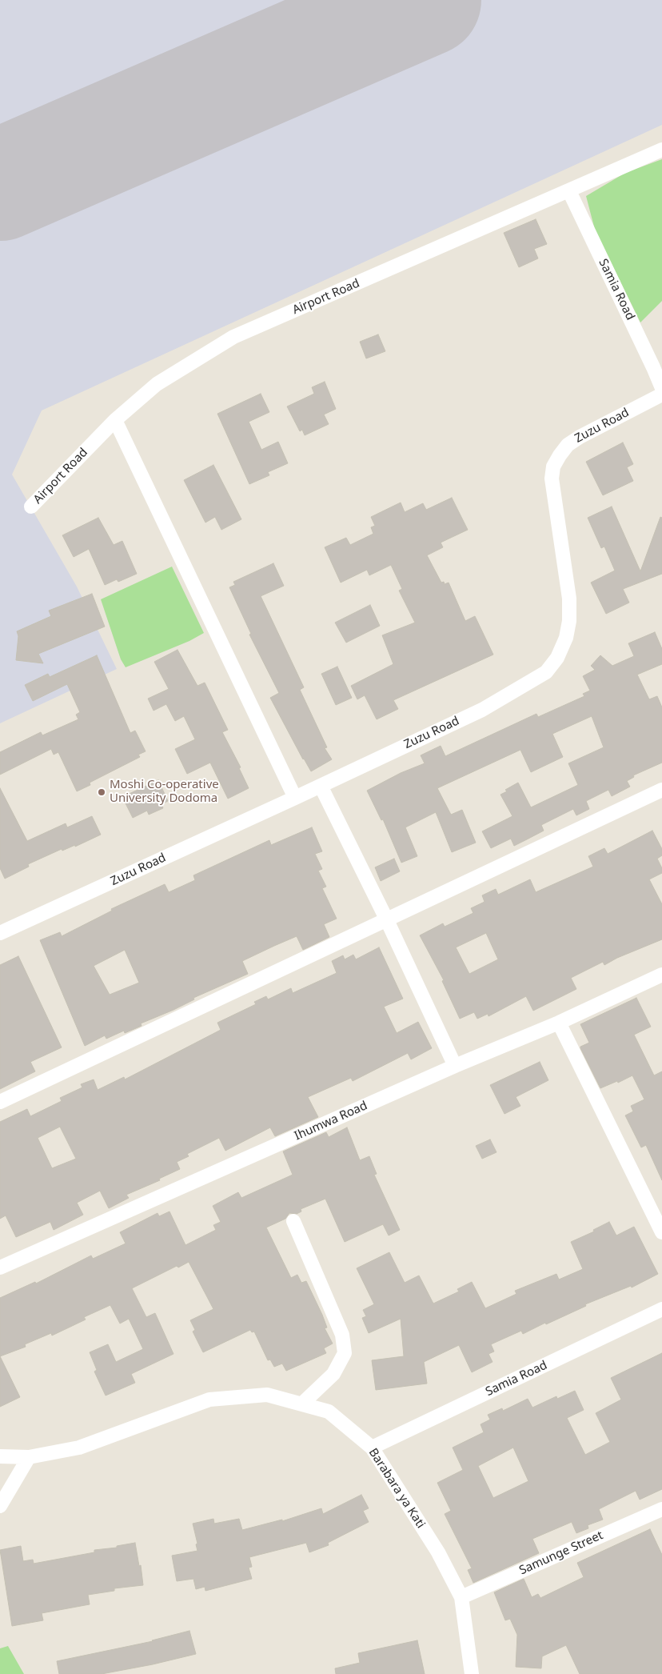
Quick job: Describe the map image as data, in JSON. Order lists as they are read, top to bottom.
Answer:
{
  "streets": {
    "street": [
      "Samia Road",
      "Airport Road",
      "Zuzu Road",
      "Ihumwa Road",
      "Barabara ya Kati",
      "Samunge Street"
    ]
  },
  "crossings": [
    ["Samia Road", "Airport Road"],
    ["Samia Road", "Barabara ya Kati"],
    ["Barabara ya Kati", "Samunge Street"]
  ],
  "places": ["Moshi Co-operative University Dodoma"]
}
